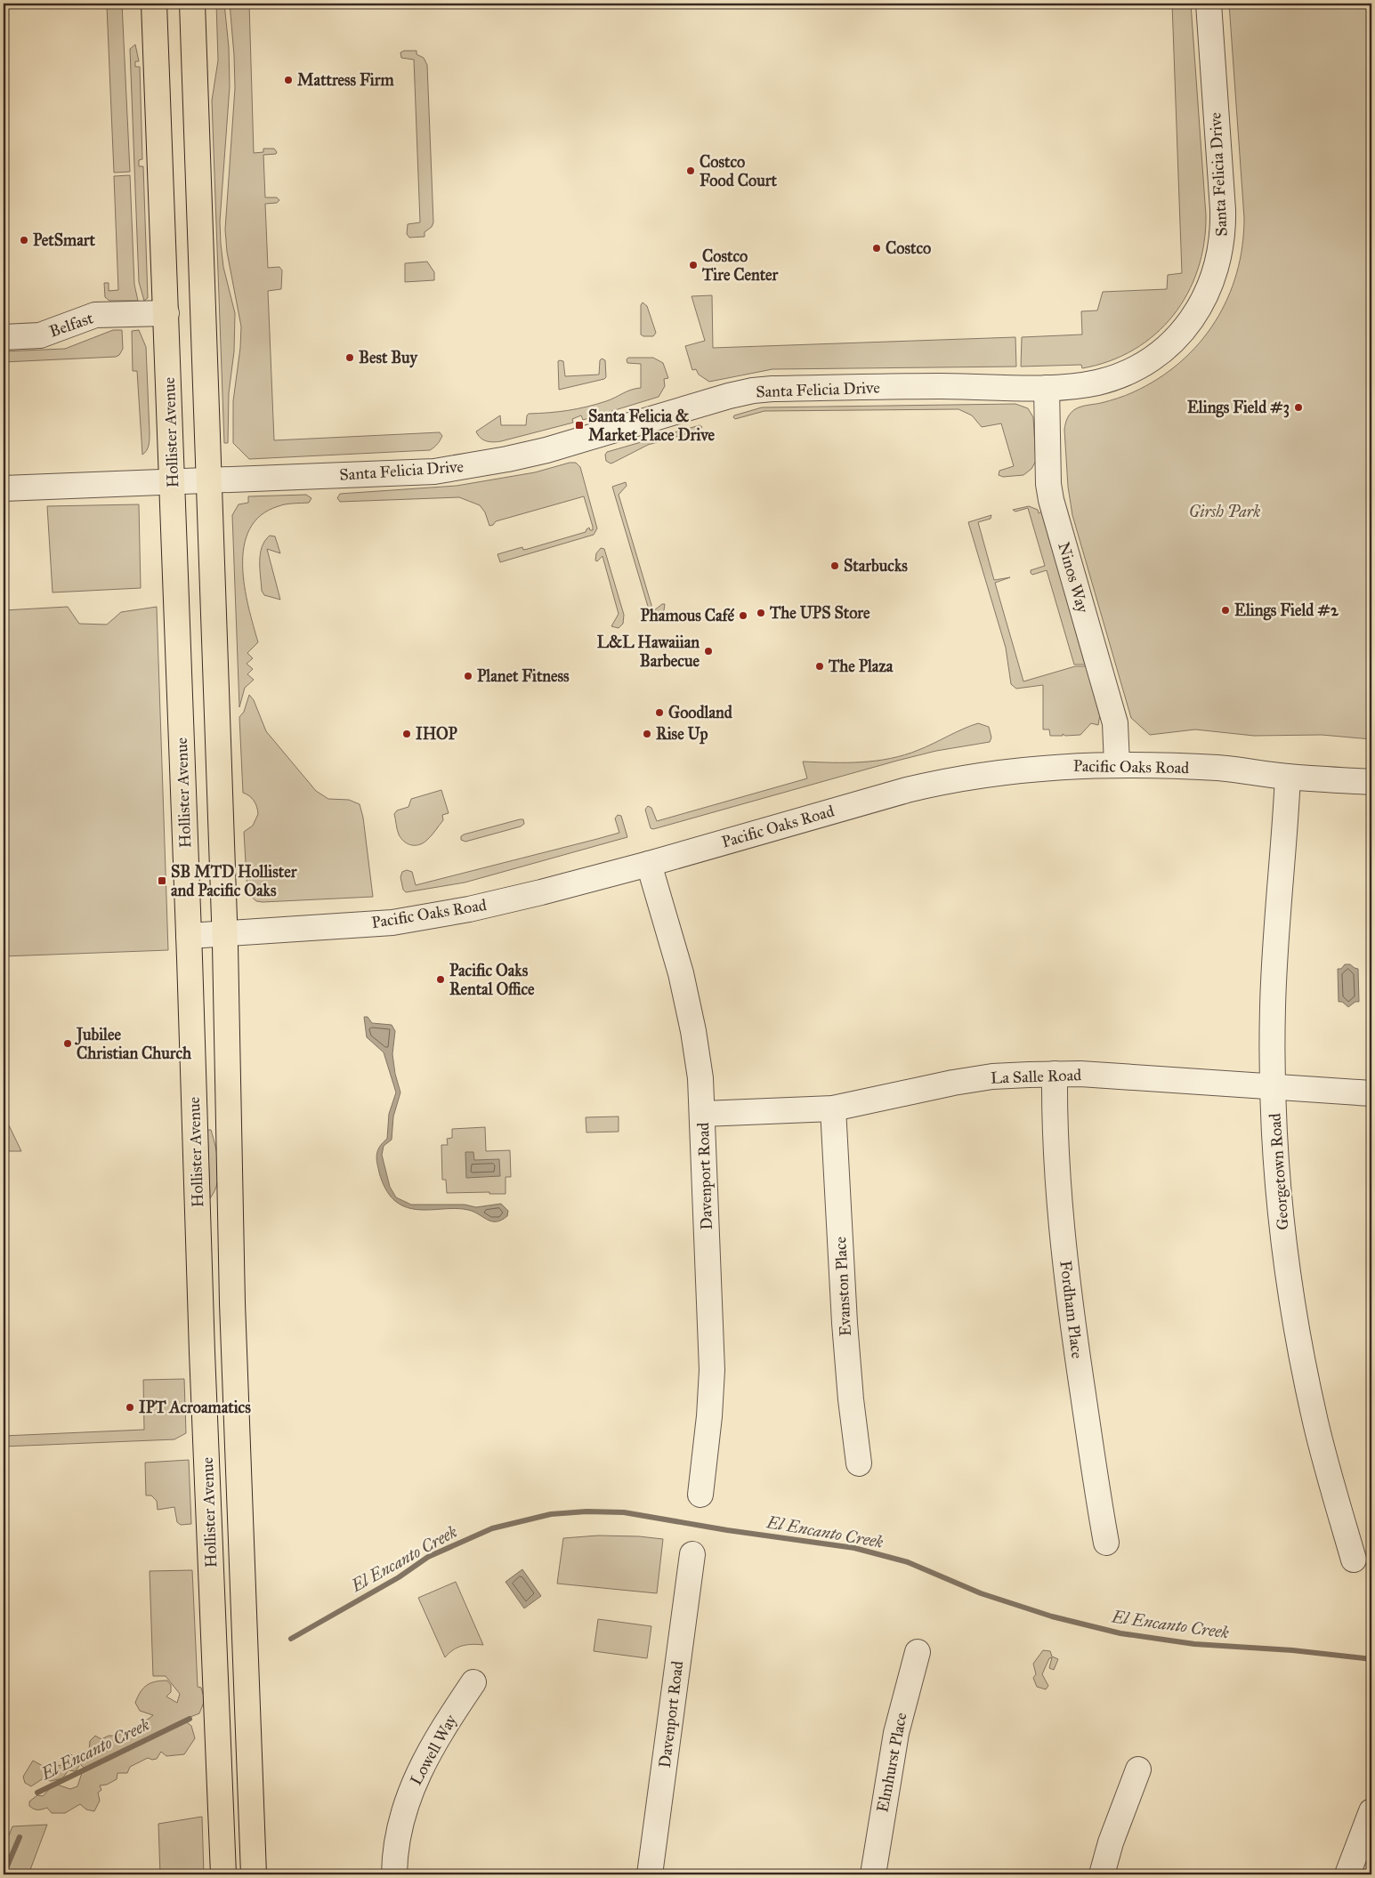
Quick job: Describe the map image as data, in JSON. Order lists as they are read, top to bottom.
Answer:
{
  "streets": {
    "main road": ["Hollister Avenue"],
    "street": [
      "Santa Felicia Drive",
      "Belfast",
      "Ninos Way",
      "Pacific Oaks Road",
      "La Salle Road",
      "Georgetown Road",
      "Davenport Road",
      "Evanston Place",
      "Fordham Place",
      "Lowell Way",
      "Elmhurst Place"
    ]
  },
  "crossings": [
    ["Santa Felicia Drive", "Hollister Avenue"],
    ["Santa Felicia Drive", "Ninos Way"],
    ["Belfast", "Hollister Avenue"],
    ["Hollister Avenue", "Pacific Oaks Road"],
    ["Ninos Way", "Pacific Oaks Road"],
    ["Pacific Oaks Road", "Georgetown Road"],
    ["Pacific Oaks Road", "Davenport Road"],
    ["La Salle Road", "Georgetown Road"],
    ["La Salle Road", "Davenport Road"],
    ["La Salle Road", "Evanston Place"],
    ["La Salle Road", "Fordham Place"]
  ],
  "water": ["El Encanto Creek"],
  "parks": ["Girsh Park"],
  "places": {
    "other": [
      "Mattress Firm",
      "Costco Food Court",
      "PetSmart",
      "Costco",
      "Costco Tire Center",
      "Best Buy",
      "Elings Field #3",
      "Starbucks",
      "Elings Field #2",
      "The UPS Store",
      "Phamous Café",
      "L&L Hawaiian Barbecue",
      "The Plaza",
      "Planet Fitness",
      "Goodland",
      "IHOP",
      "Rise Up",
      "Pacific Oaks Rental Office",
      "Jubilee Christian Church",
      "IPT Acroamatics"
    ],
    "transit": ["Santa Felicia & Market Place Drive", "SB MTD Hollister and Pacific Oaks"]
  }
}
